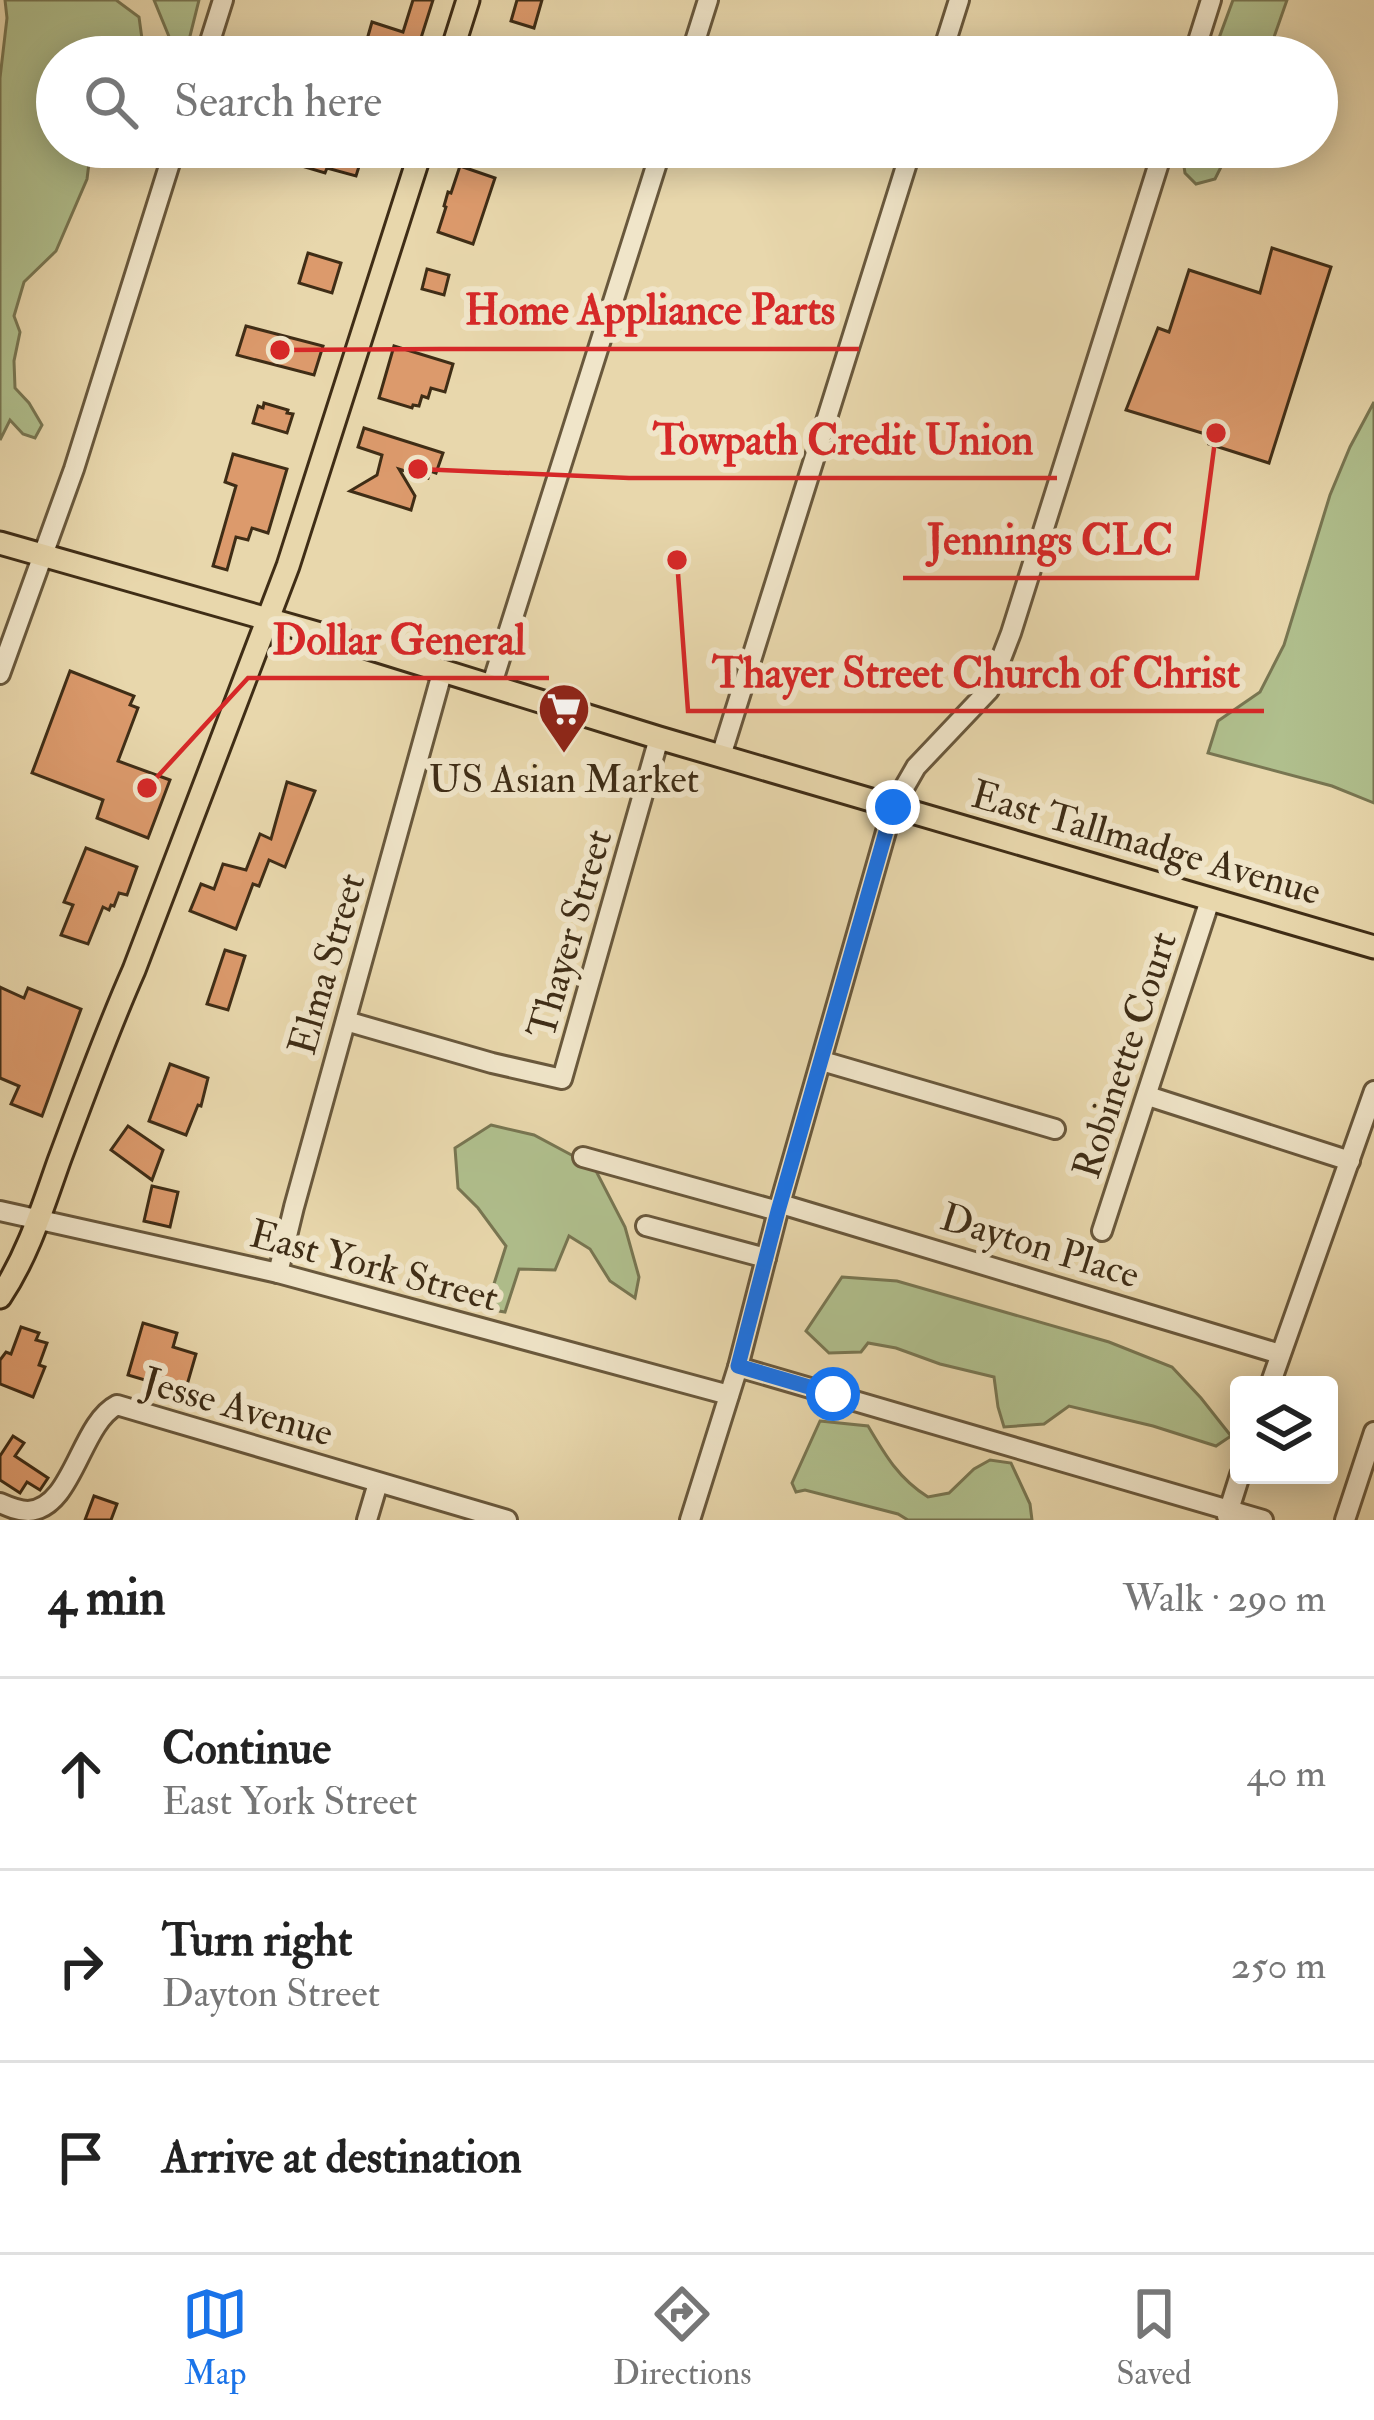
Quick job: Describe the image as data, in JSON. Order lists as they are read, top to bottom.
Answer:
{
  "streets": {
    "main road": ["East Tallmadge Avenue"],
    "street": [
      "Thayer Street",
      "Elma Street",
      "Robinette Court",
      "Dayton Place",
      "East York Street",
      "Jesse Avenue"
    ]
  },
  "crossings": [
    ["East Tallmadge Avenue", "Thayer Street"],
    ["East Tallmadge Avenue", "Elma Street"],
    ["East Tallmadge Avenue", "Robinette Court"],
    ["Thayer Street", "Elma Street"],
    ["Elma Street", "East York Street"]
  ],
  "places": {
    "other": [
      "Home Appliance Parts",
      "Jennings CLC",
      "Towpath Credit Union",
      "Thayer Street Church of Christ",
      "Dollar General"
    ],
    "supermarket": ["US Asian Market"]
  },
  "page": {
    "search": "Search here",
    "heading": ["4 min", "Walk · 290 m"],
    "list": [
      ["Continue", "East York Street", "40 m"],
      ["Turn right", "Dayton Street", "250 m"],
      "Arrive at destination"
    ],
    "nav": ["Map", "Directions", "Saved"]
  }
}
